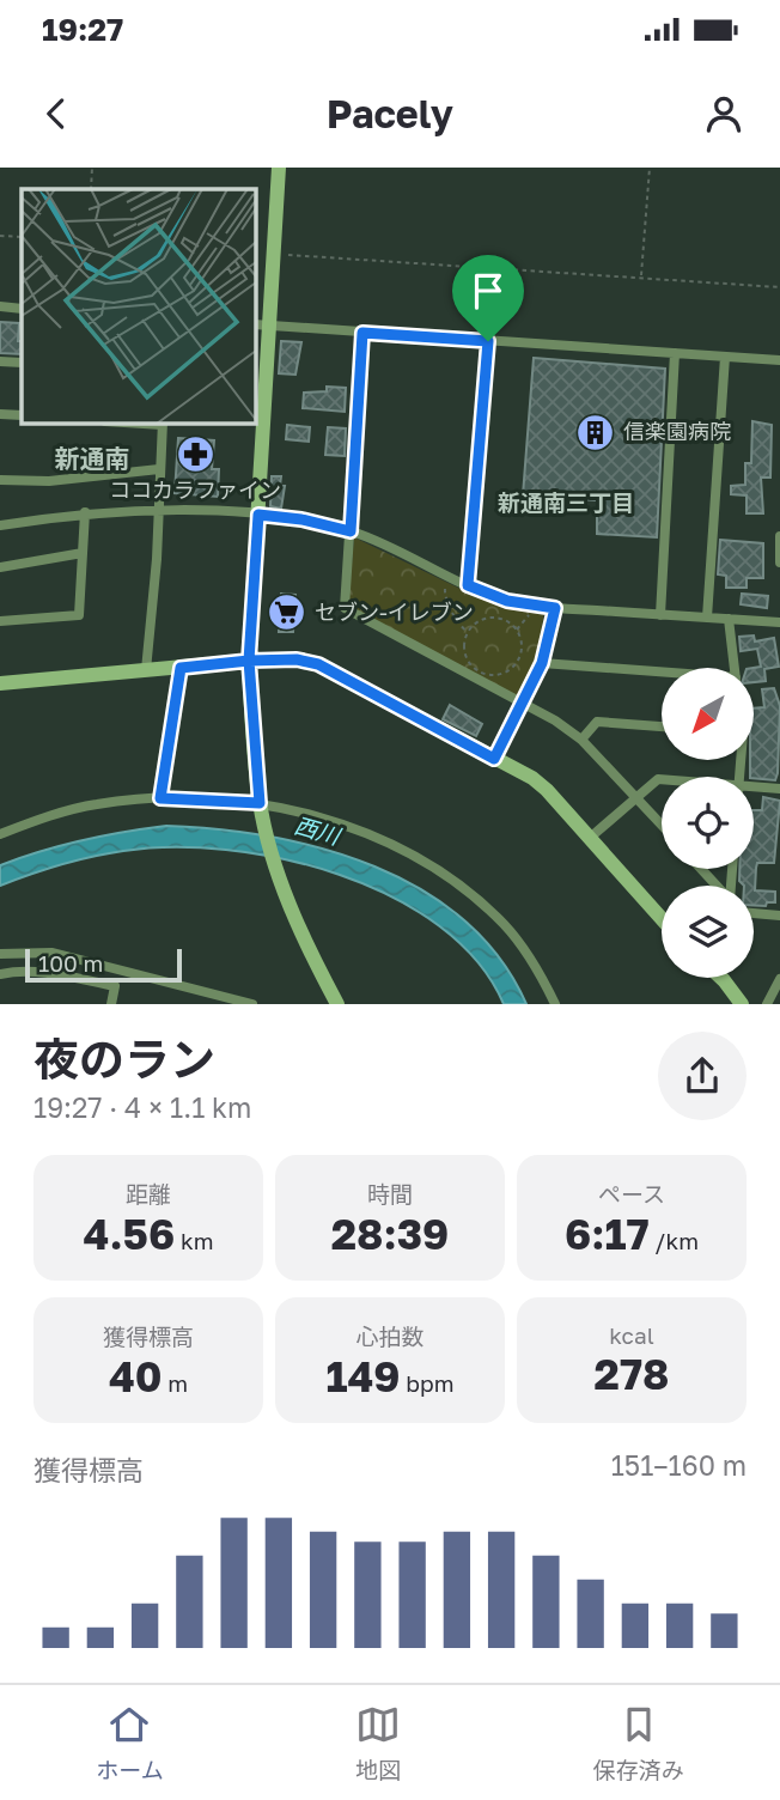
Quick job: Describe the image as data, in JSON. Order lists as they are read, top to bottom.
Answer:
{
  "districts": ["新通南", "新通南三丁目"],
  "water": ["西川"],
  "places": {
    "building": ["信楽園病院"],
    "pharmacy": ["ココカラファイン"],
    "supermarket": ["セブン-イレブン"]
  },
  "scale_bar": "100 m",
  "north": "bottom left",
  "page": {
    "status": "19:27",
    "header": "Pacely",
    "scale": "100 m",
    "heading": ["夜のラン", "19:27 · 4 × 1.1 km"],
    "stats": [
      ["距離", "4.56 km"],
      ["時間", "28:39"],
      ["ペース", "6:17 /km"],
      ["獲得標高", "40 m"],
      ["心拍数", "149 bpm"],
      ["kcal", "278"]
    ],
    "chart": ["獲得標高", "151–160 m"],
    "tabs": ["ホーム", "地図", "保存済み"]
  }
}
